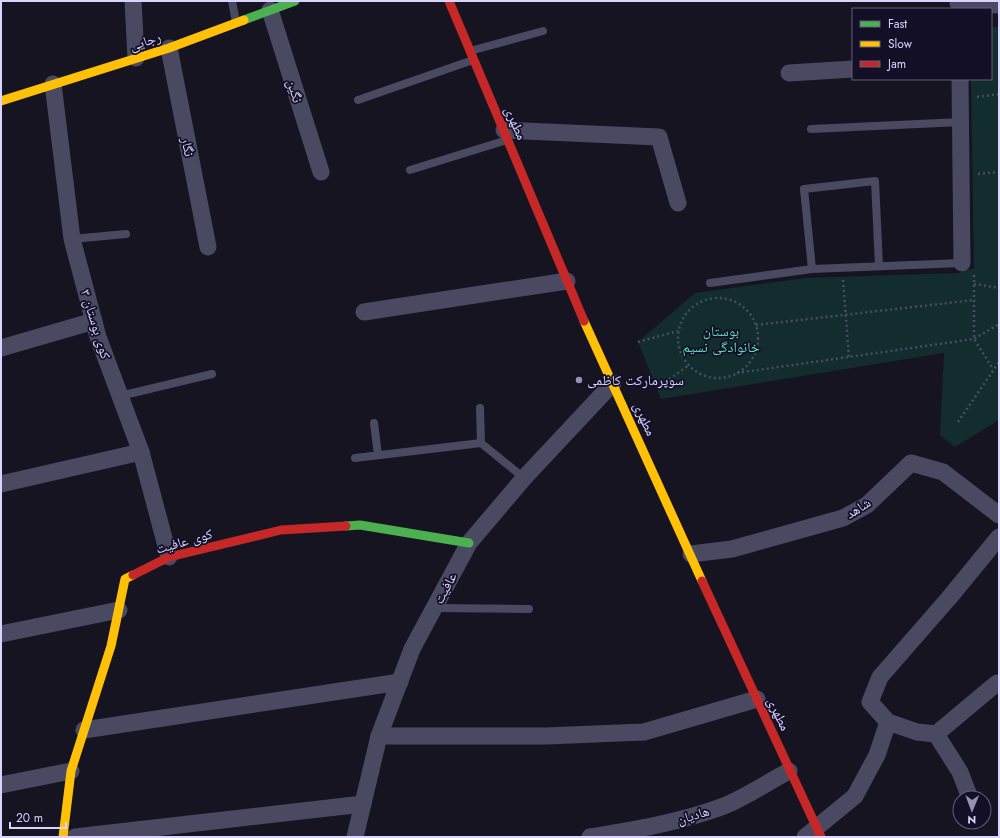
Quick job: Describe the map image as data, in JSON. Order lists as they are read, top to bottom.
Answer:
{
  "streets": {
    "street": [
      "رجایی",
      "نگین",
      "مطهری",
      "نگار",
      "کوی بوستان ۳",
      "شاهد",
      "کوی عافیت",
      "عافیت",
      "هادیان"
    ]
  },
  "crossings": [
    ["رجایی", "نگین"],
    ["رجایی", "نگار"],
    ["رجایی", "کوی بوستان ۳"],
    ["مطهری", "شاهد"],
    ["مطهری", "عافیت"],
    ["مطهری", "هادیان"],
    ["کوی بوستان ۳", "کوی عافیت"],
    ["کوی عافیت", "عافیت"]
  ],
  "parks": ["بوستان خانوادگی نسیم"],
  "places": ["سوپرمارکت کاظمی"],
  "legend": ["Fast", "Slow", "Jam"],
  "scale_bar": "20 m",
  "north": "bottom"
}
